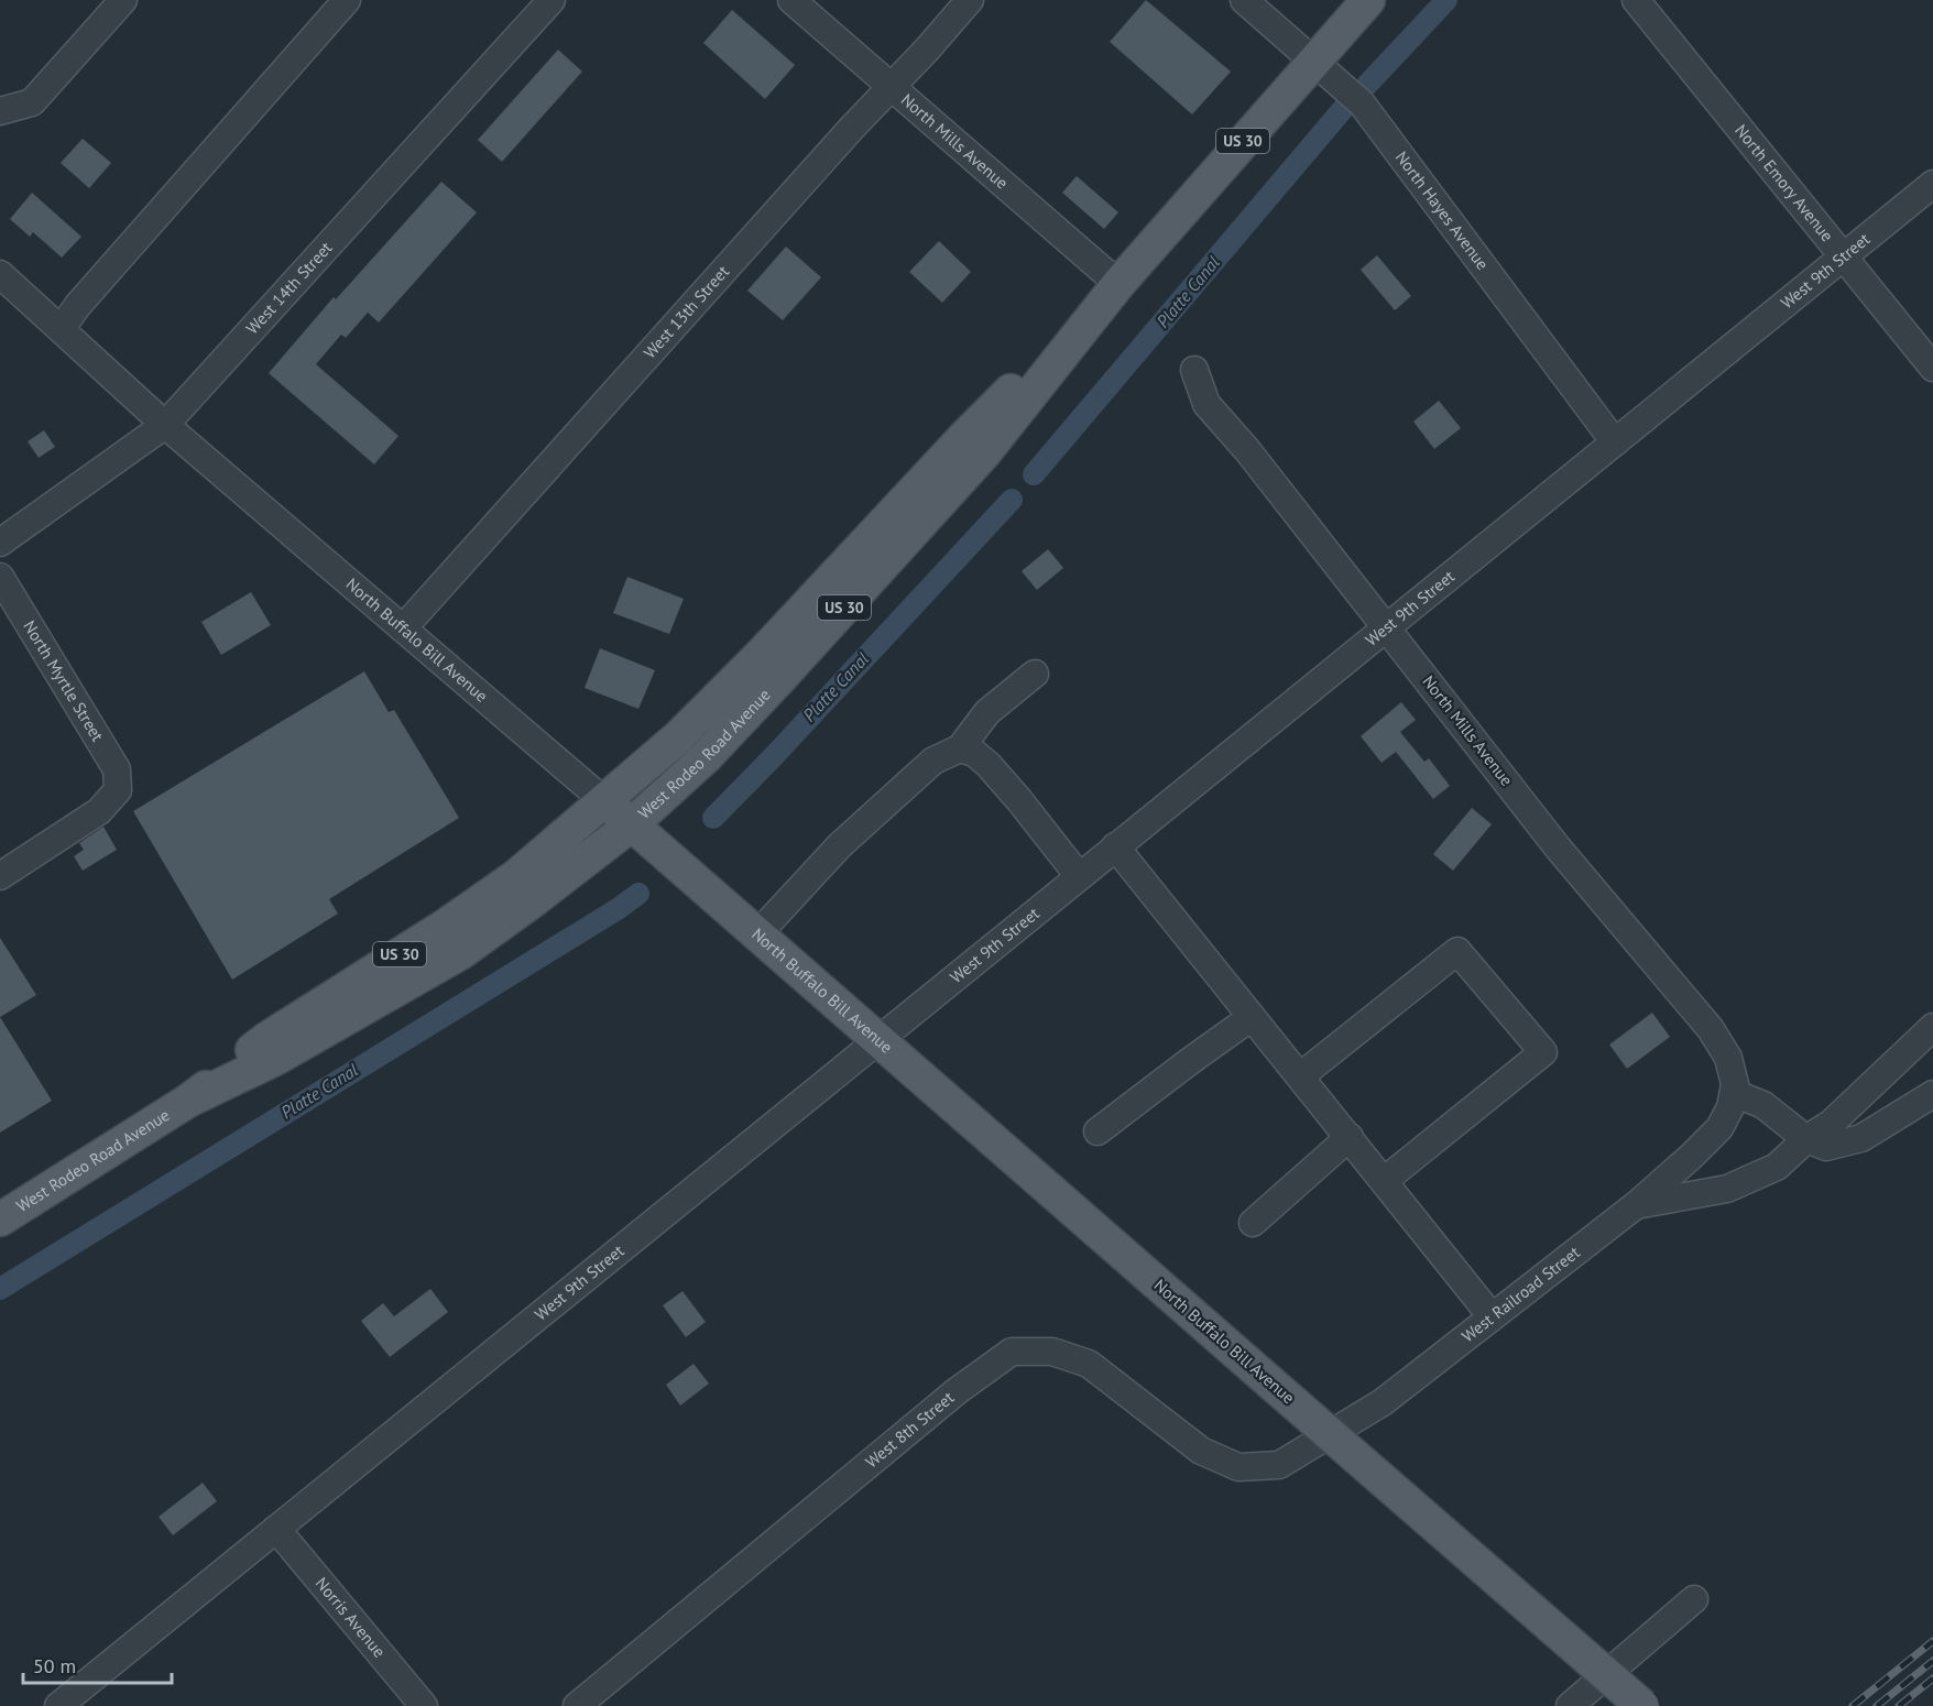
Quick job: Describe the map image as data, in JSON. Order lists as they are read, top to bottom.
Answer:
{
  "streets": {
    "main road": ["US 30", "North Buffalo Bill Avenue", "West Rodeo Road Avenue"],
    "street": [
      "North Mills Avenue",
      "North Emory Avenue",
      "North Hayes Avenue",
      "West 9th Street",
      "West 14th Street",
      "West 13th Street",
      "North Myrtle Street",
      "West Railroad Street",
      "West 8th Street",
      "Norris Avenue"
    ]
  },
  "crossings": [
    ["North Mills Avenue", "West 9th Street"],
    ["North Mills Avenue", "West 13th Street"],
    ["North Mills Avenue", "West Rodeo Road Avenue"],
    ["North Mills Avenue", "West Railroad Street"],
    ["North Emory Avenue", "West 9th Street"],
    ["North Hayes Avenue", "West 9th Street"],
    ["North Hayes Avenue", "West Rodeo Road Avenue"],
    ["West 9th Street", "North Buffalo Bill Avenue"],
    ["West 9th Street", "Norris Avenue"],
    ["West 14th Street", "North Buffalo Bill Avenue"],
    ["West 13th Street", "North Buffalo Bill Avenue"],
    ["North Buffalo Bill Avenue", "West Rodeo Road Avenue"],
    ["West Railroad Street", "West 8th Street"]
  ],
  "water": ["Platte Canal"],
  "scale_bar": "50 m"
}
